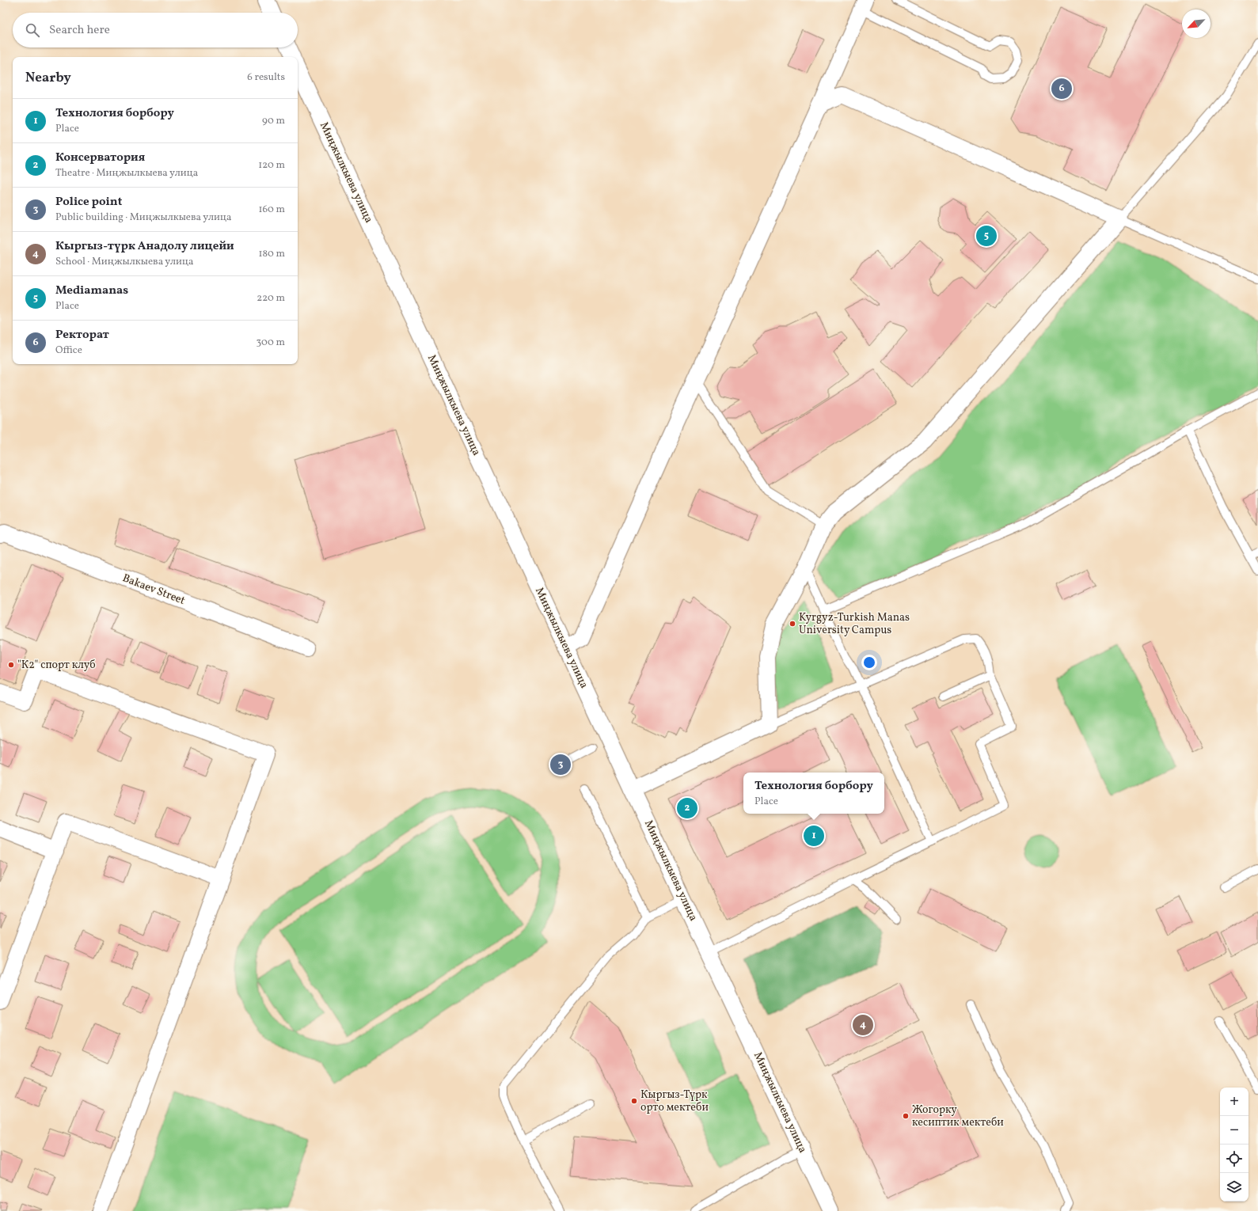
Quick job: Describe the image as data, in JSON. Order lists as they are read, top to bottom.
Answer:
{
  "streets": {
    "street": ["Миңжылкыева улица", "Bakaev Street"]
  },
  "places": [
    "Kyrgyz-Turkish Manas University Campus",
    "\"К2\" спорт клуб",
    "Кыргыз-Түрк орто мектеби",
    "Жогорку кесиптик мектеби"
  ],
  "north": "bottom left",
  "page": {
    "search": "Search here",
    "heading": ["Nearby", "6 results"],
    "pins": [
      "6",
      "5",
      "3",
      "2",
      "1",
      "4"
    ],
    "list": [
      {
        "mark": "1",
        "name": "Технология борбору",
        "note": "Place",
        "value": "90 m"
      },
      {
        "mark": "2",
        "name": "Консерватория",
        "note": "Theatre · Миңжылкыева улица",
        "value": "120 m"
      },
      {
        "mark": "3",
        "name": "Police point",
        "note": "Public building · Миңжылкыева улица",
        "value": "160 m"
      },
      {
        "mark": "4",
        "name": "Кыргыз-түрк Анадолу лицейи",
        "note": "School · Миңжылкыева улица",
        "value": "180 m"
      },
      {
        "mark": "5",
        "name": "Mediamanas",
        "note": "Place",
        "value": "220 m"
      },
      {
        "mark": "6",
        "name": "Ректорат",
        "note": "Office",
        "value": "300 m"
      }
    ],
    "popup": ["Технология борбору", "Place"],
    "map_buttons": ["+", "−"]
  }
}
